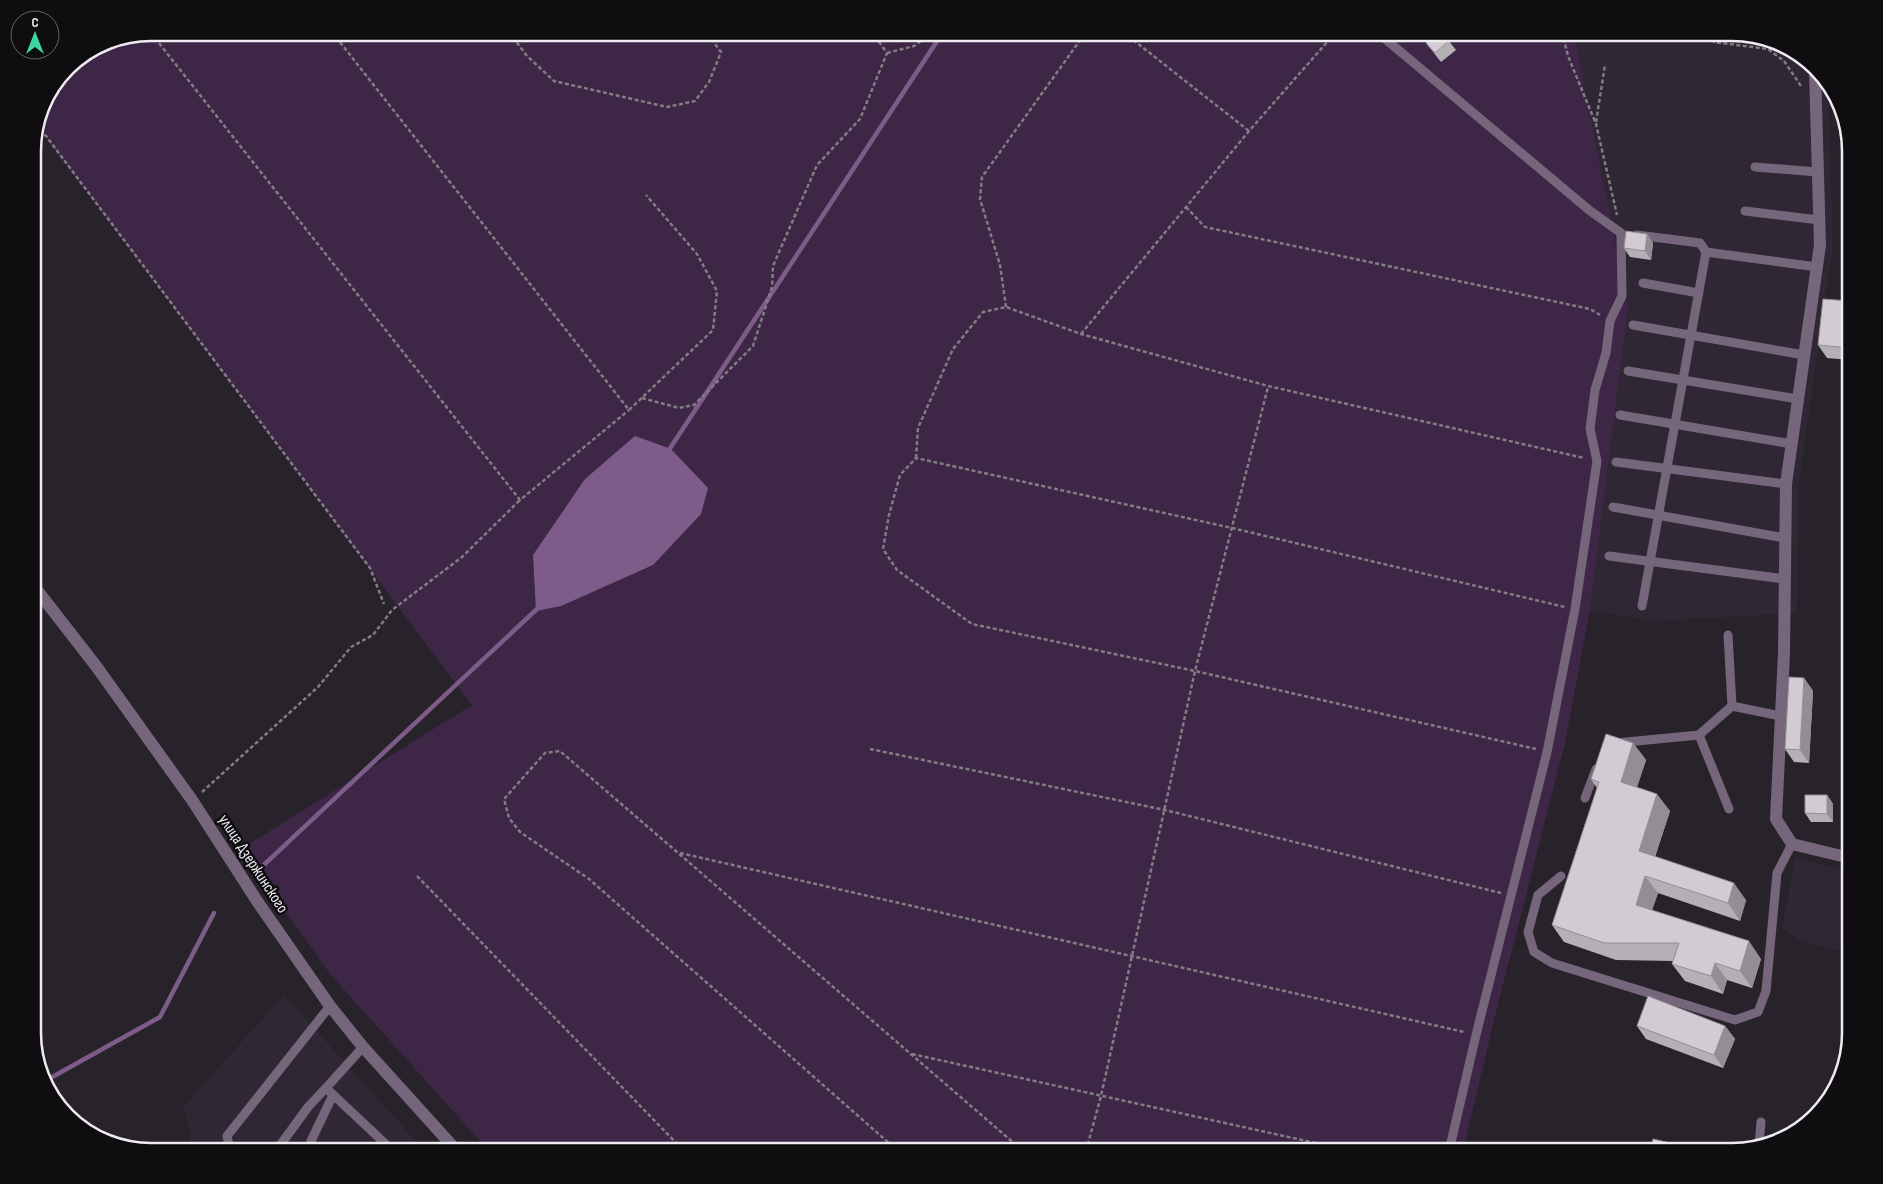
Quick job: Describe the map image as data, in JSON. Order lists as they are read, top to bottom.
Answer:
{
  "streets": {
    "street": ["улица Дзержинского"]
  },
  "north": "top"
}
